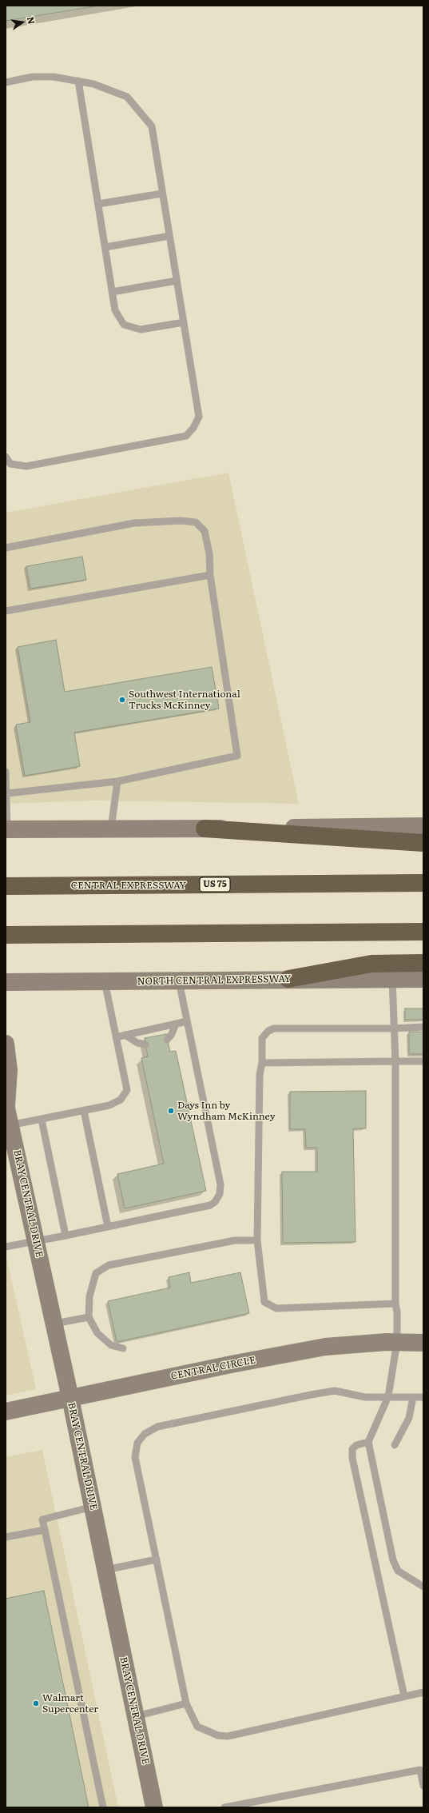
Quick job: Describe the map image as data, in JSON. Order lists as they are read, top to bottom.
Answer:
{
  "streets": {
    "highway": ["US 75", "CENTRAL EXPRESSWAY"],
    "street": ["NORTH CENTRAL EXPRESSWAY", "BRAY CENTRAL DRIVE", "CENTRAL CIRCLE"]
  },
  "crossings": [
    ["BRAY CENTRAL DRIVE", "CENTRAL CIRCLE"]
  ],
  "places": ["Southwest International Trucks McKinney", "Days Inn by Wyndham McKinney", "Walmart Supercenter"],
  "north": "right"
}
